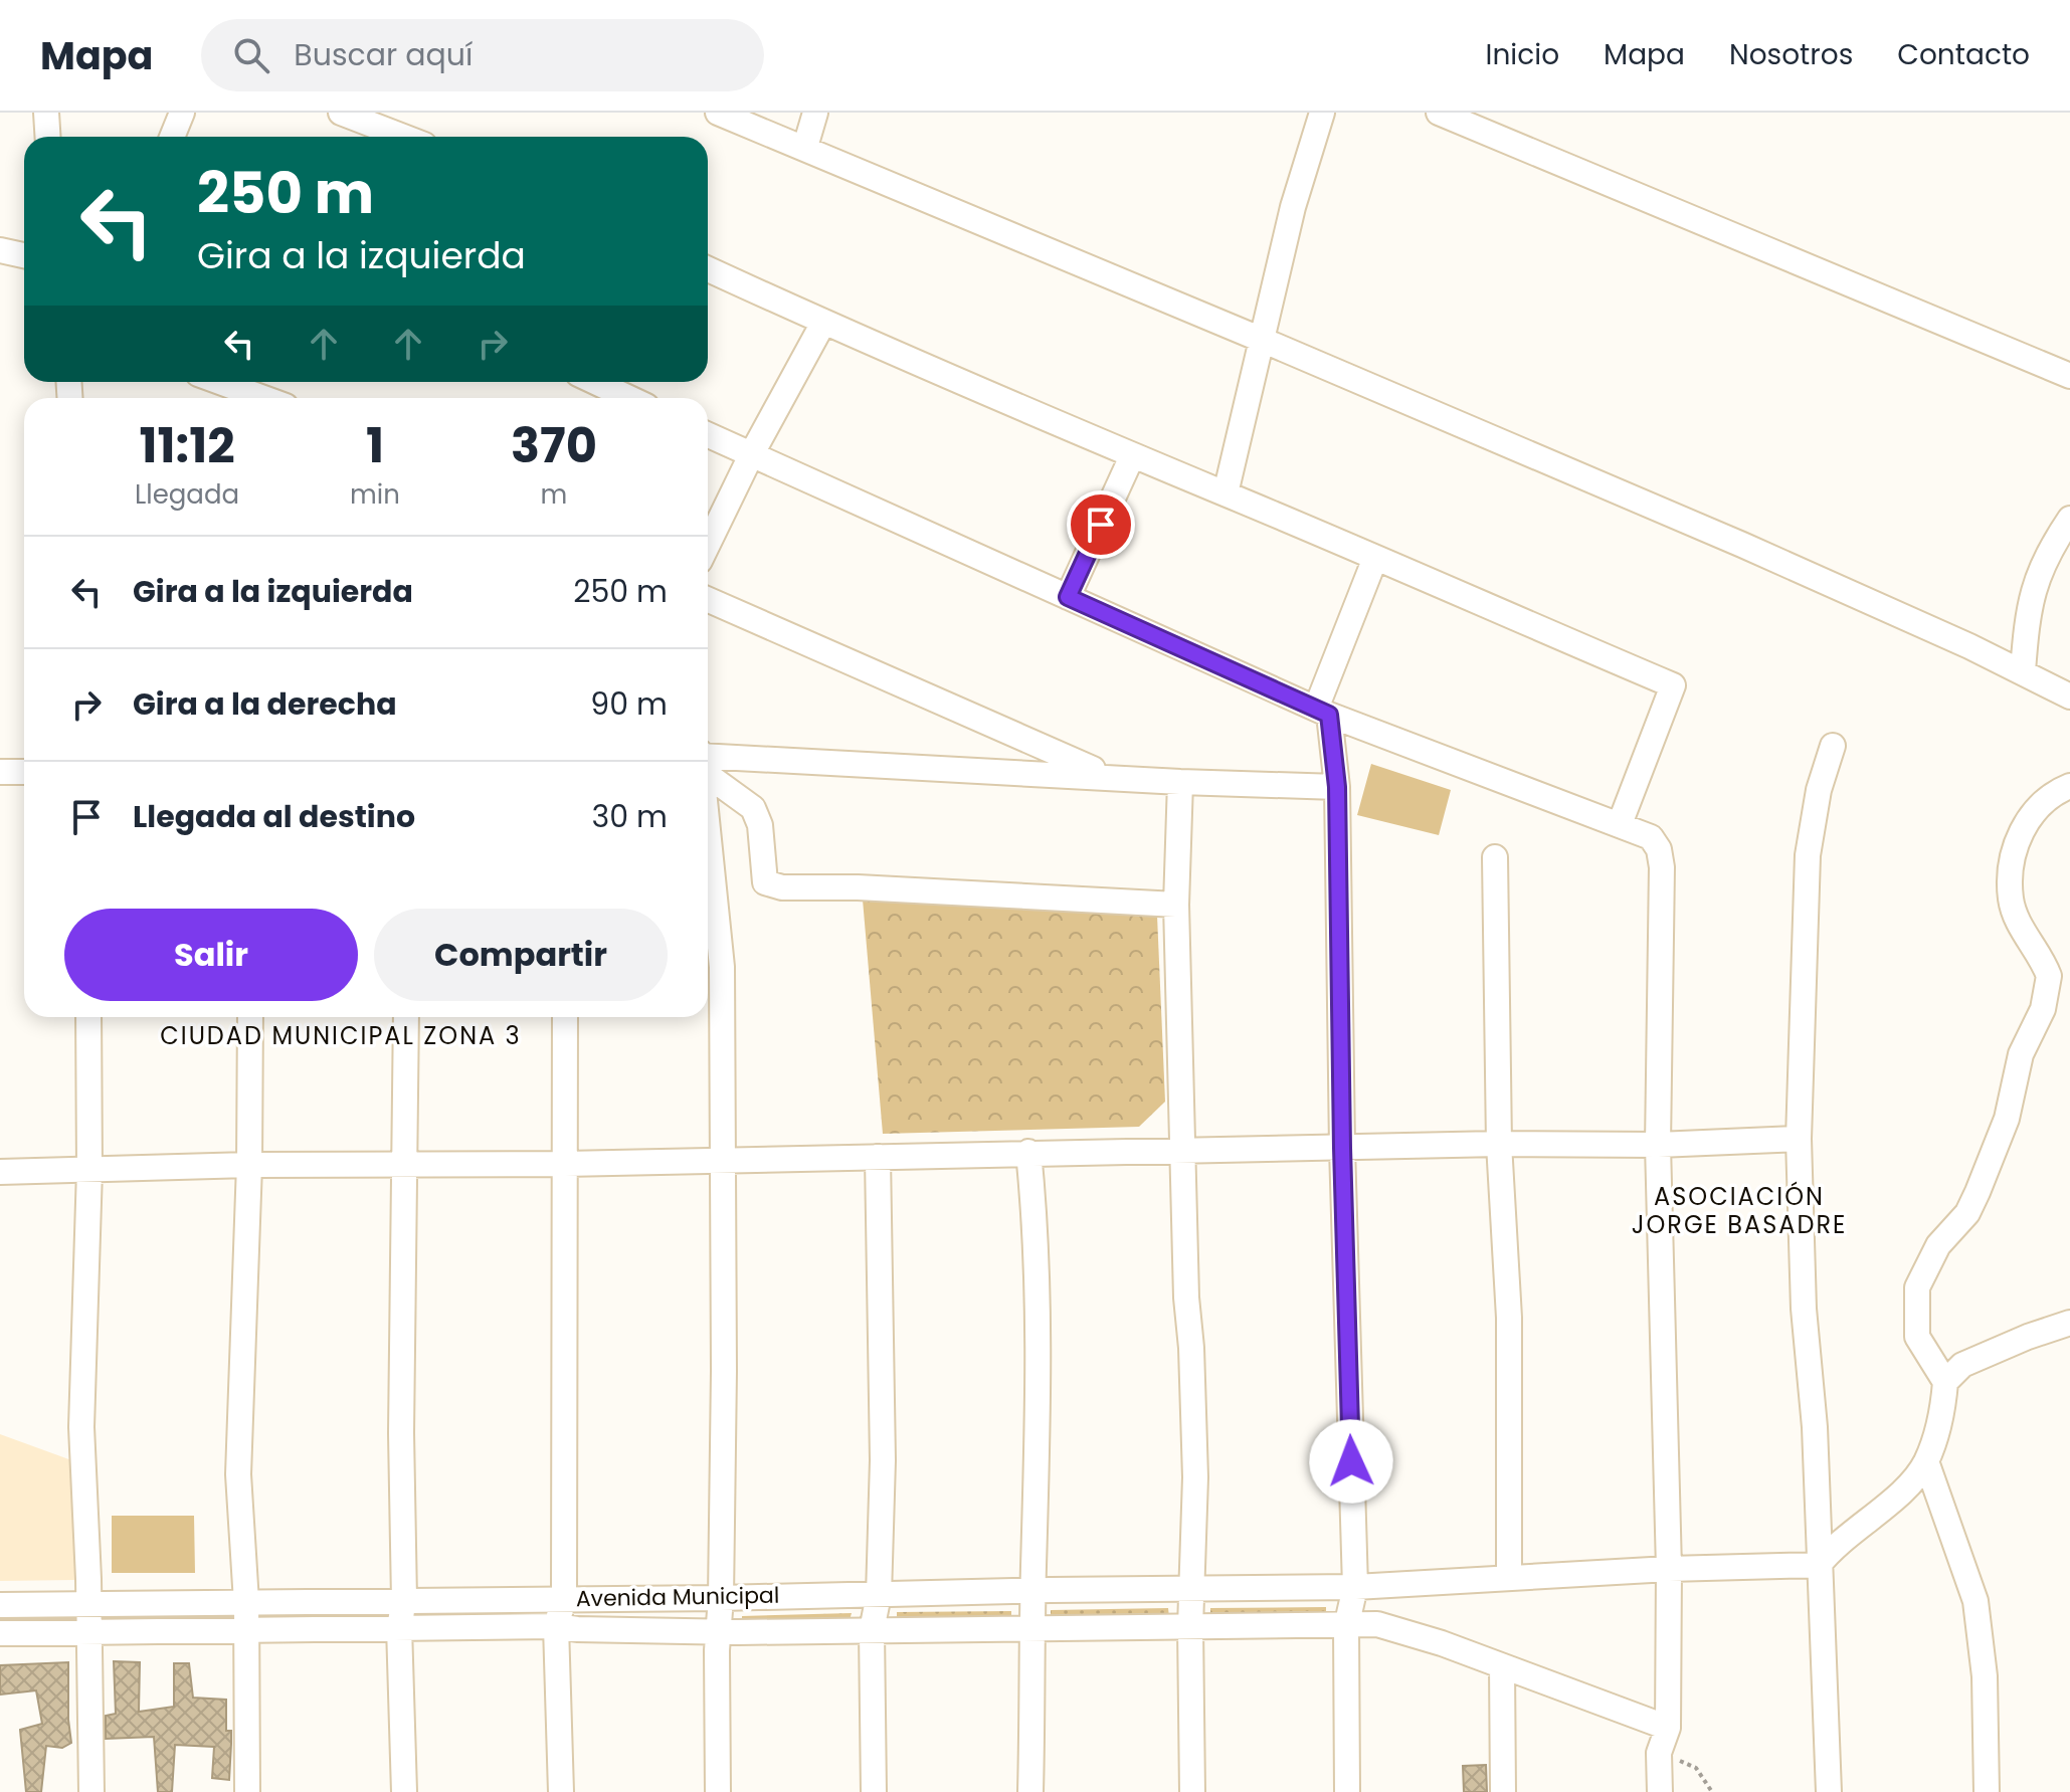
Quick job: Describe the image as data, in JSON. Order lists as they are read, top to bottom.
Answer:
{
  "streets": {
    "street": ["Avenida Municipal"]
  },
  "districts": ["CIUDAD MUNICIPAL ZONA 3", "ASOCIACIÓN JORGE BASADRE"],
  "page": {
    "header": "Mapa",
    "search": "Buscar aquí",
    "nav": [
      "Inicio",
      "Mapa",
      "Nosotros",
      "Contacto"
    ],
    "turn": ["250 m", "Gira a la izquierda"],
    "eta": [
      "11:12",
      "Llegada",
      "1",
      "min",
      "370",
      "m"
    ],
    "list": [
      {
        "name": "Gira a la izquierda",
        "value": "250 m"
      },
      {
        "name": "Gira a la derecha",
        "value": "90 m"
      },
      {
        "name": "Llegada al destino",
        "value": "30 m"
      }
    ],
    "buttons": ["Salir", "Compartir"]
  }
}
